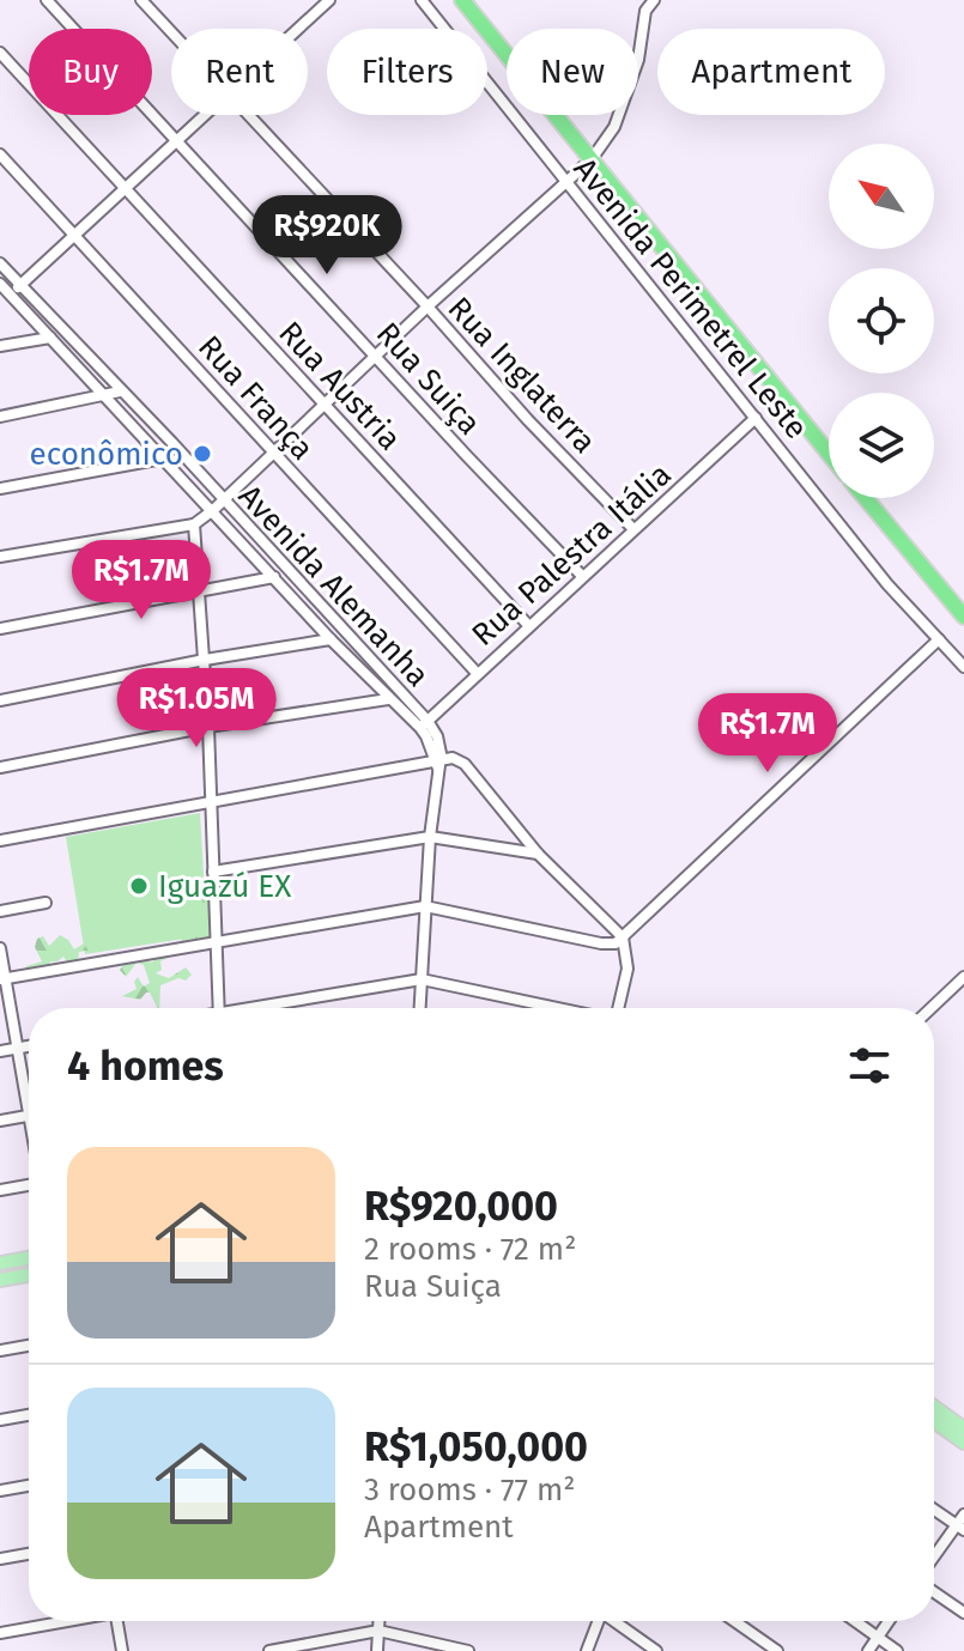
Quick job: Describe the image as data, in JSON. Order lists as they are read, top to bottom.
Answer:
{
  "streets": {
    "street": [
      "Avenida Perimetrel Leste",
      "Rua Inglaterra",
      "Rua Suiça",
      "Rua Austria",
      "Rua França",
      "Rua Palestra Itália",
      "Avenida Alemanha"
    ]
  },
  "crossings": [
    ["Avenida Perimetrel Leste", "Rua Palestra Itália"],
    ["Rua Inglaterra", "Rua Palestra Itália"],
    ["Rua Suiça", "Rua Palestra Itália"],
    ["Rua Austria", "Rua Palestra Itália"],
    ["Rua França", "Rua Palestra Itália"],
    ["Rua Palestra Itália", "Avenida Alemanha"]
  ],
  "places": ["econômico", "Iguazú EX"],
  "north": "top left",
  "page": {
    "chip": [
      "Buy",
      "Rent",
      "Filters",
      "New",
      "Apartment"
    ],
    "price": [
      "R$920K",
      "R$1.7M",
      "R$1.05M",
      "R$1.7M"
    ],
    "heading": "4 homes",
    "list": [
      {
        "name": "R$920,000",
        "note": "2 rooms · 72 m² · Rua Suiça"
      },
      {
        "name": "R$1,050,000",
        "note": "3 rooms · 77 m² · Apartment"
      }
    ]
  }
}
